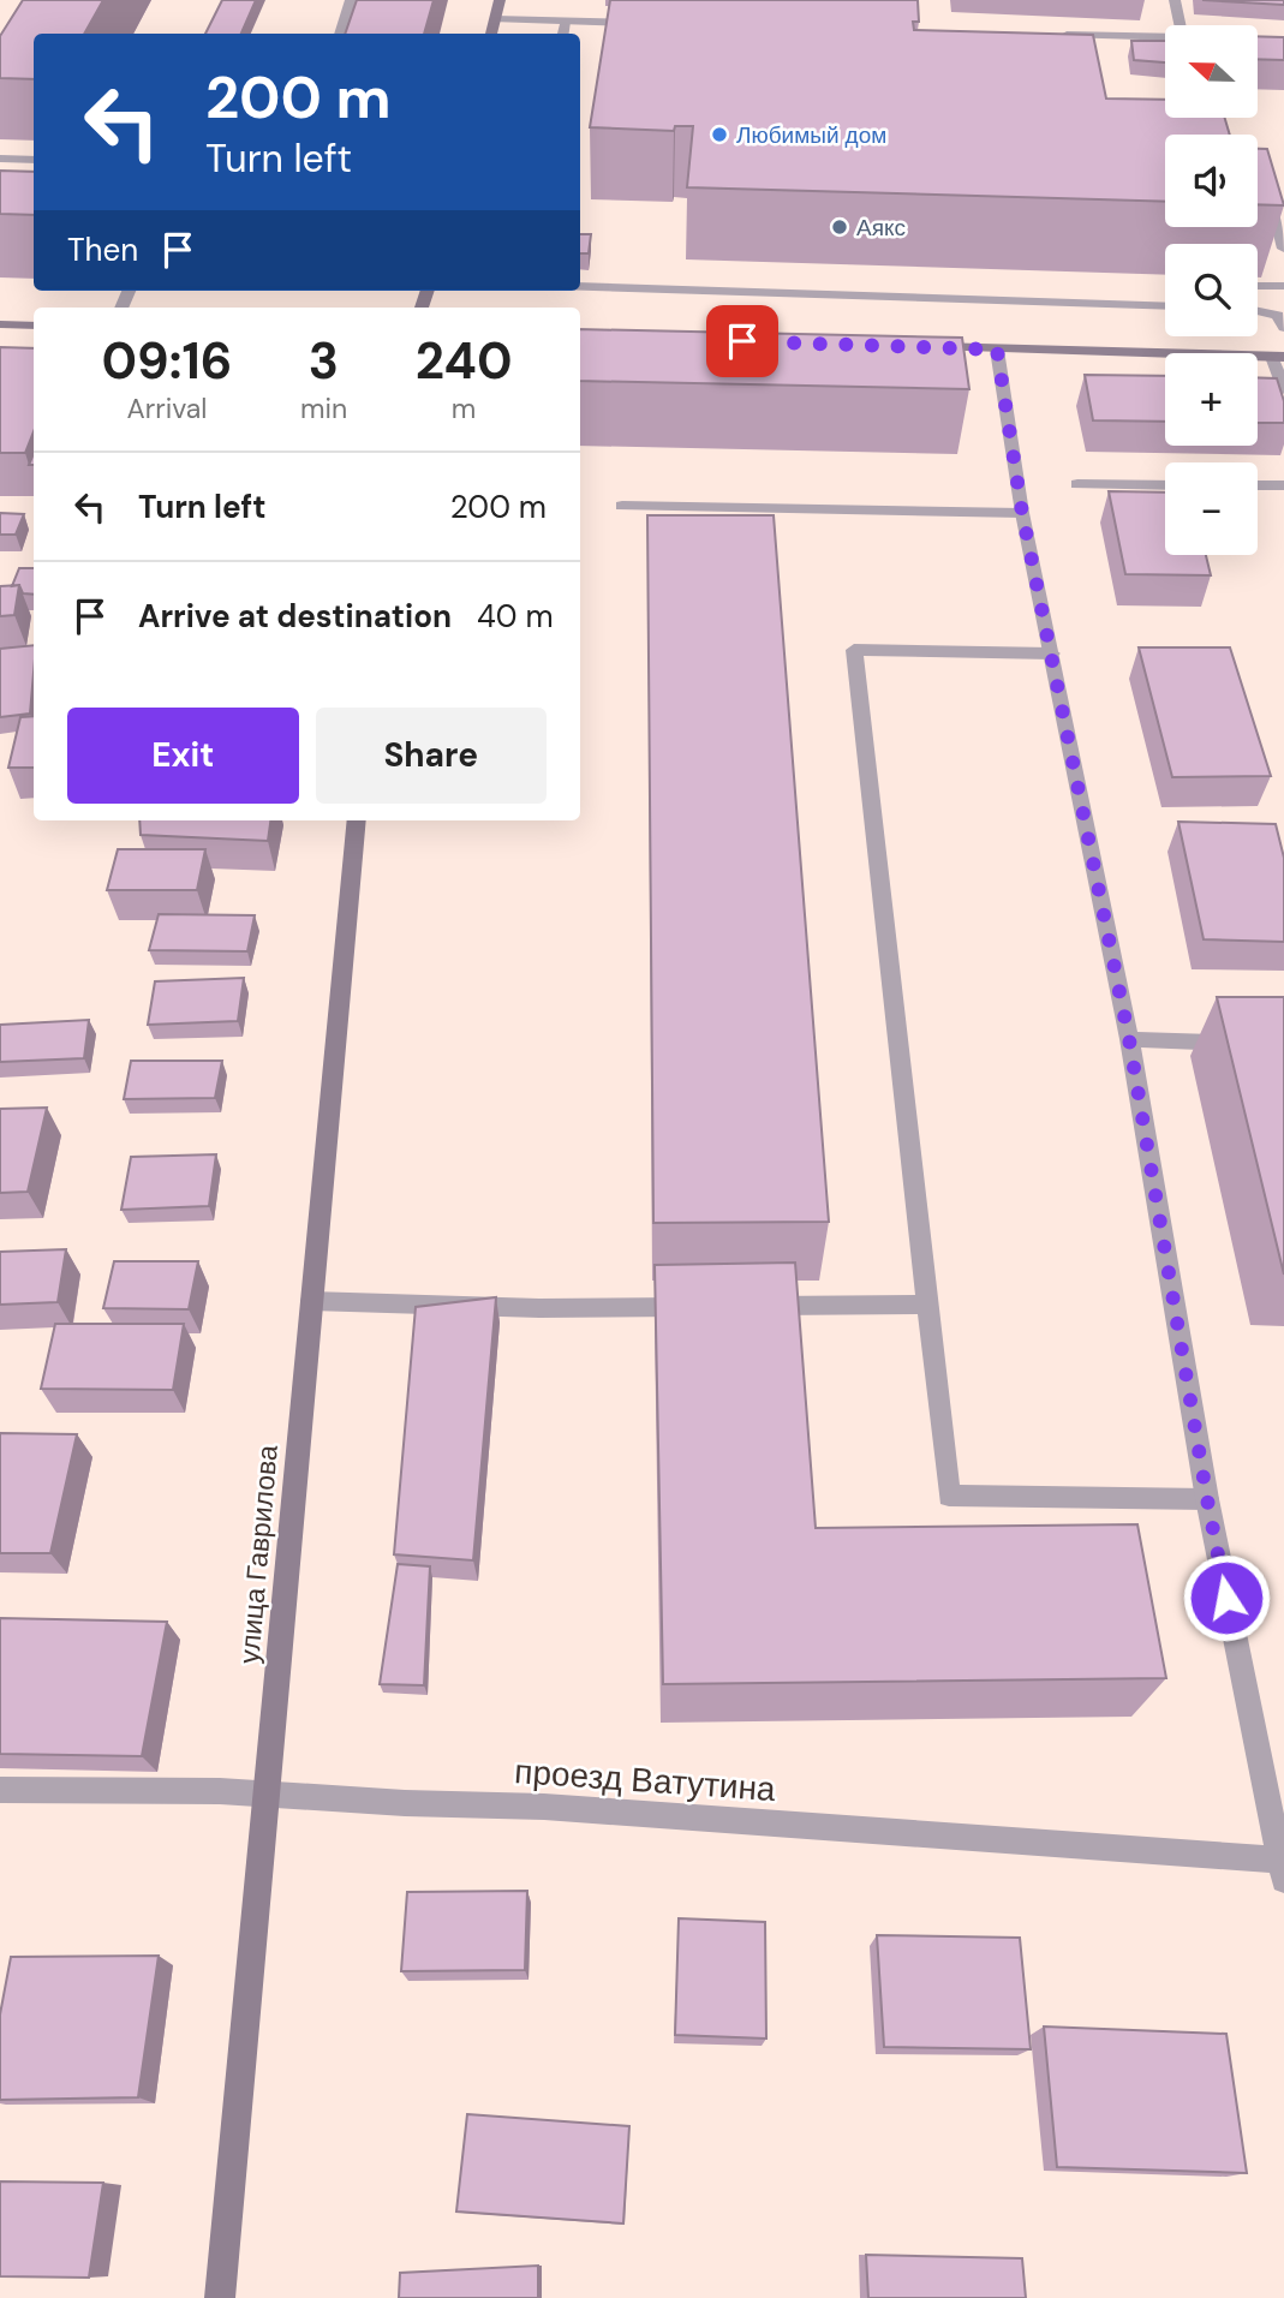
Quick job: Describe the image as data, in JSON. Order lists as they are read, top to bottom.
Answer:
{
  "streets": {
    "main road": ["улица Гаврилова"],
    "street": ["проезд Ватутина"]
  },
  "crossings": [
    ["улица Гаврилова", "проезд Ватутина"]
  ],
  "places": ["Любимый дом", "Аякс"],
  "north": "left",
  "page": {
    "map_buttons": ["+", "−"],
    "turn": ["200 m", "Turn left"],
    "then": "Then",
    "eta": [
      "09:16",
      "Arrival",
      "3",
      "min",
      "240",
      "m"
    ],
    "list": [
      {
        "name": "Turn left",
        "value": "200 m"
      },
      {
        "name": "Arrive at destination",
        "value": "40 m"
      }
    ],
    "buttons": ["Exit", "Share"]
  }
}
